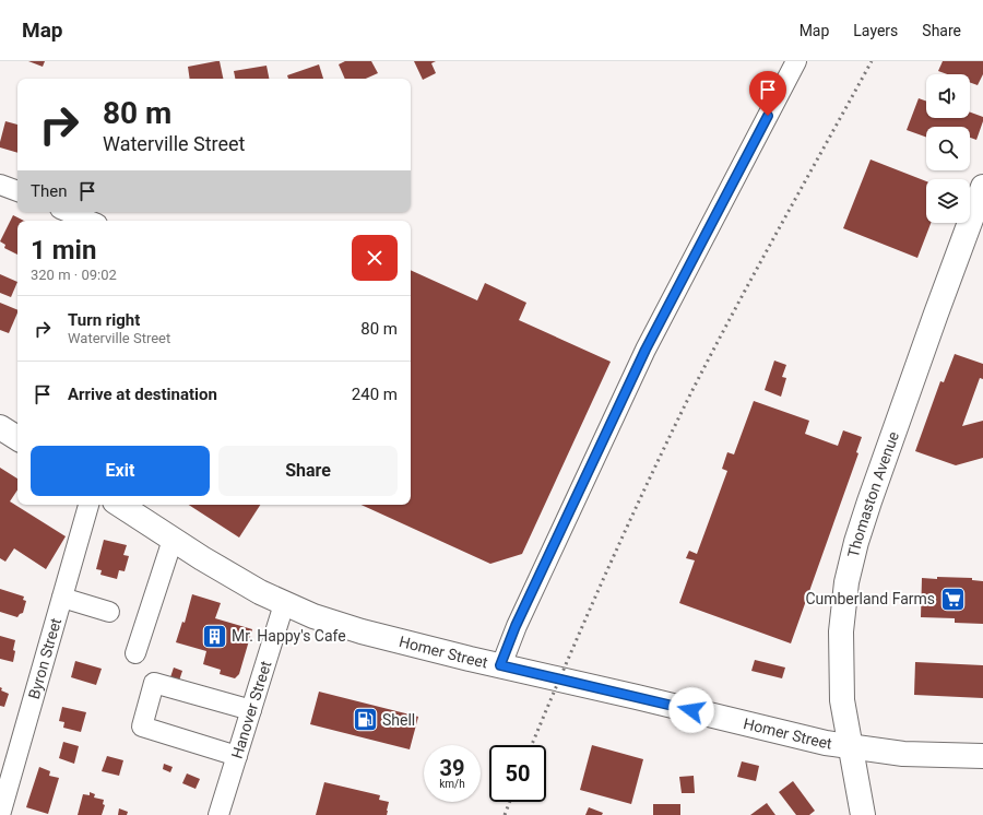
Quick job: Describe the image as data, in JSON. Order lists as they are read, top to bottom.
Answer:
{
  "streets": {
    "main road": ["Thomaston Avenue", "Homer Street"],
    "street": ["Byron Street", "Hanover Street"]
  },
  "crossings": [
    ["Thomaston Avenue", "Homer Street"],
    ["Homer Street", "Hanover Street"]
  ],
  "places": {
    "supermarket": ["Cumberland Farms"],
    "building": ["Mr. Happy's Cafe"],
    "fuel station": ["Shell"]
  },
  "page": {
    "header": "Map",
    "nav": ["Map", "Layers", "Share"],
    "turn": ["80 m", "Waterville Street"],
    "then": "Then",
    "heading": ["1 min", "320 m · 09:02"],
    "list": [
      {
        "name": "Turn right",
        "note": "Waterville Street",
        "value": "80 m"
      },
      {
        "name": "Arrive at destination",
        "value": "240 m"
      }
    ],
    "buttons": ["Exit", "Share"],
    "speed": "39 km/h",
    "limit": "50"
  }
}
